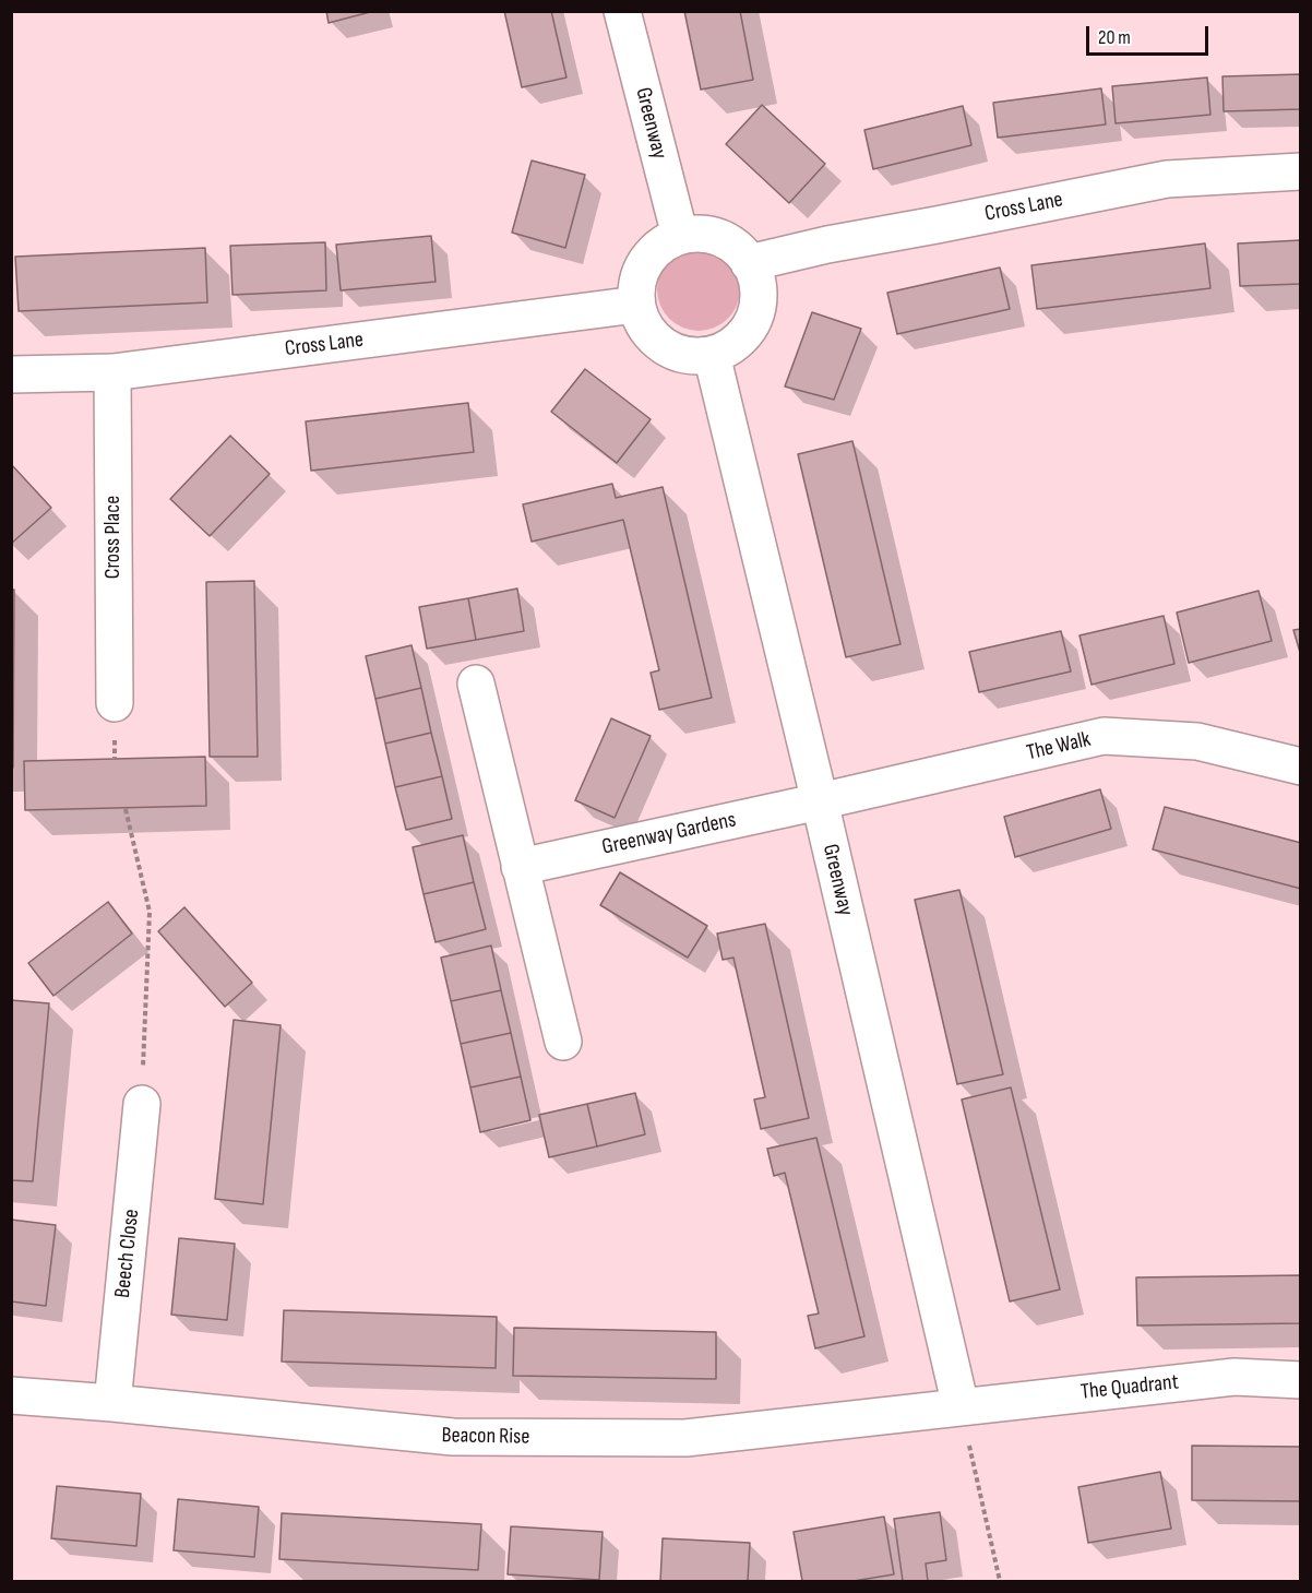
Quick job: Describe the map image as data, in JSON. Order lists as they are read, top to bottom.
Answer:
{
  "streets": {
    "street": [
      "Greenway",
      "Cross Lane",
      "Cross Place",
      "The Walk",
      "Greenway Gardens",
      "Beech Close",
      "The Quadrant",
      "Beacon Rise"
    ]
  },
  "crossings": [
    ["Greenway", "Cross Lane"],
    ["Greenway", "The Walk"],
    ["Greenway", "Greenway Gardens"],
    ["Greenway", "The Quadrant"],
    ["Greenway", "Beacon Rise"],
    ["Cross Lane", "Cross Place"],
    ["The Walk", "Greenway Gardens"],
    ["Beech Close", "Beacon Rise"],
    ["The Quadrant", "Beacon Rise"]
  ],
  "scale_bar": "20 m"
}
